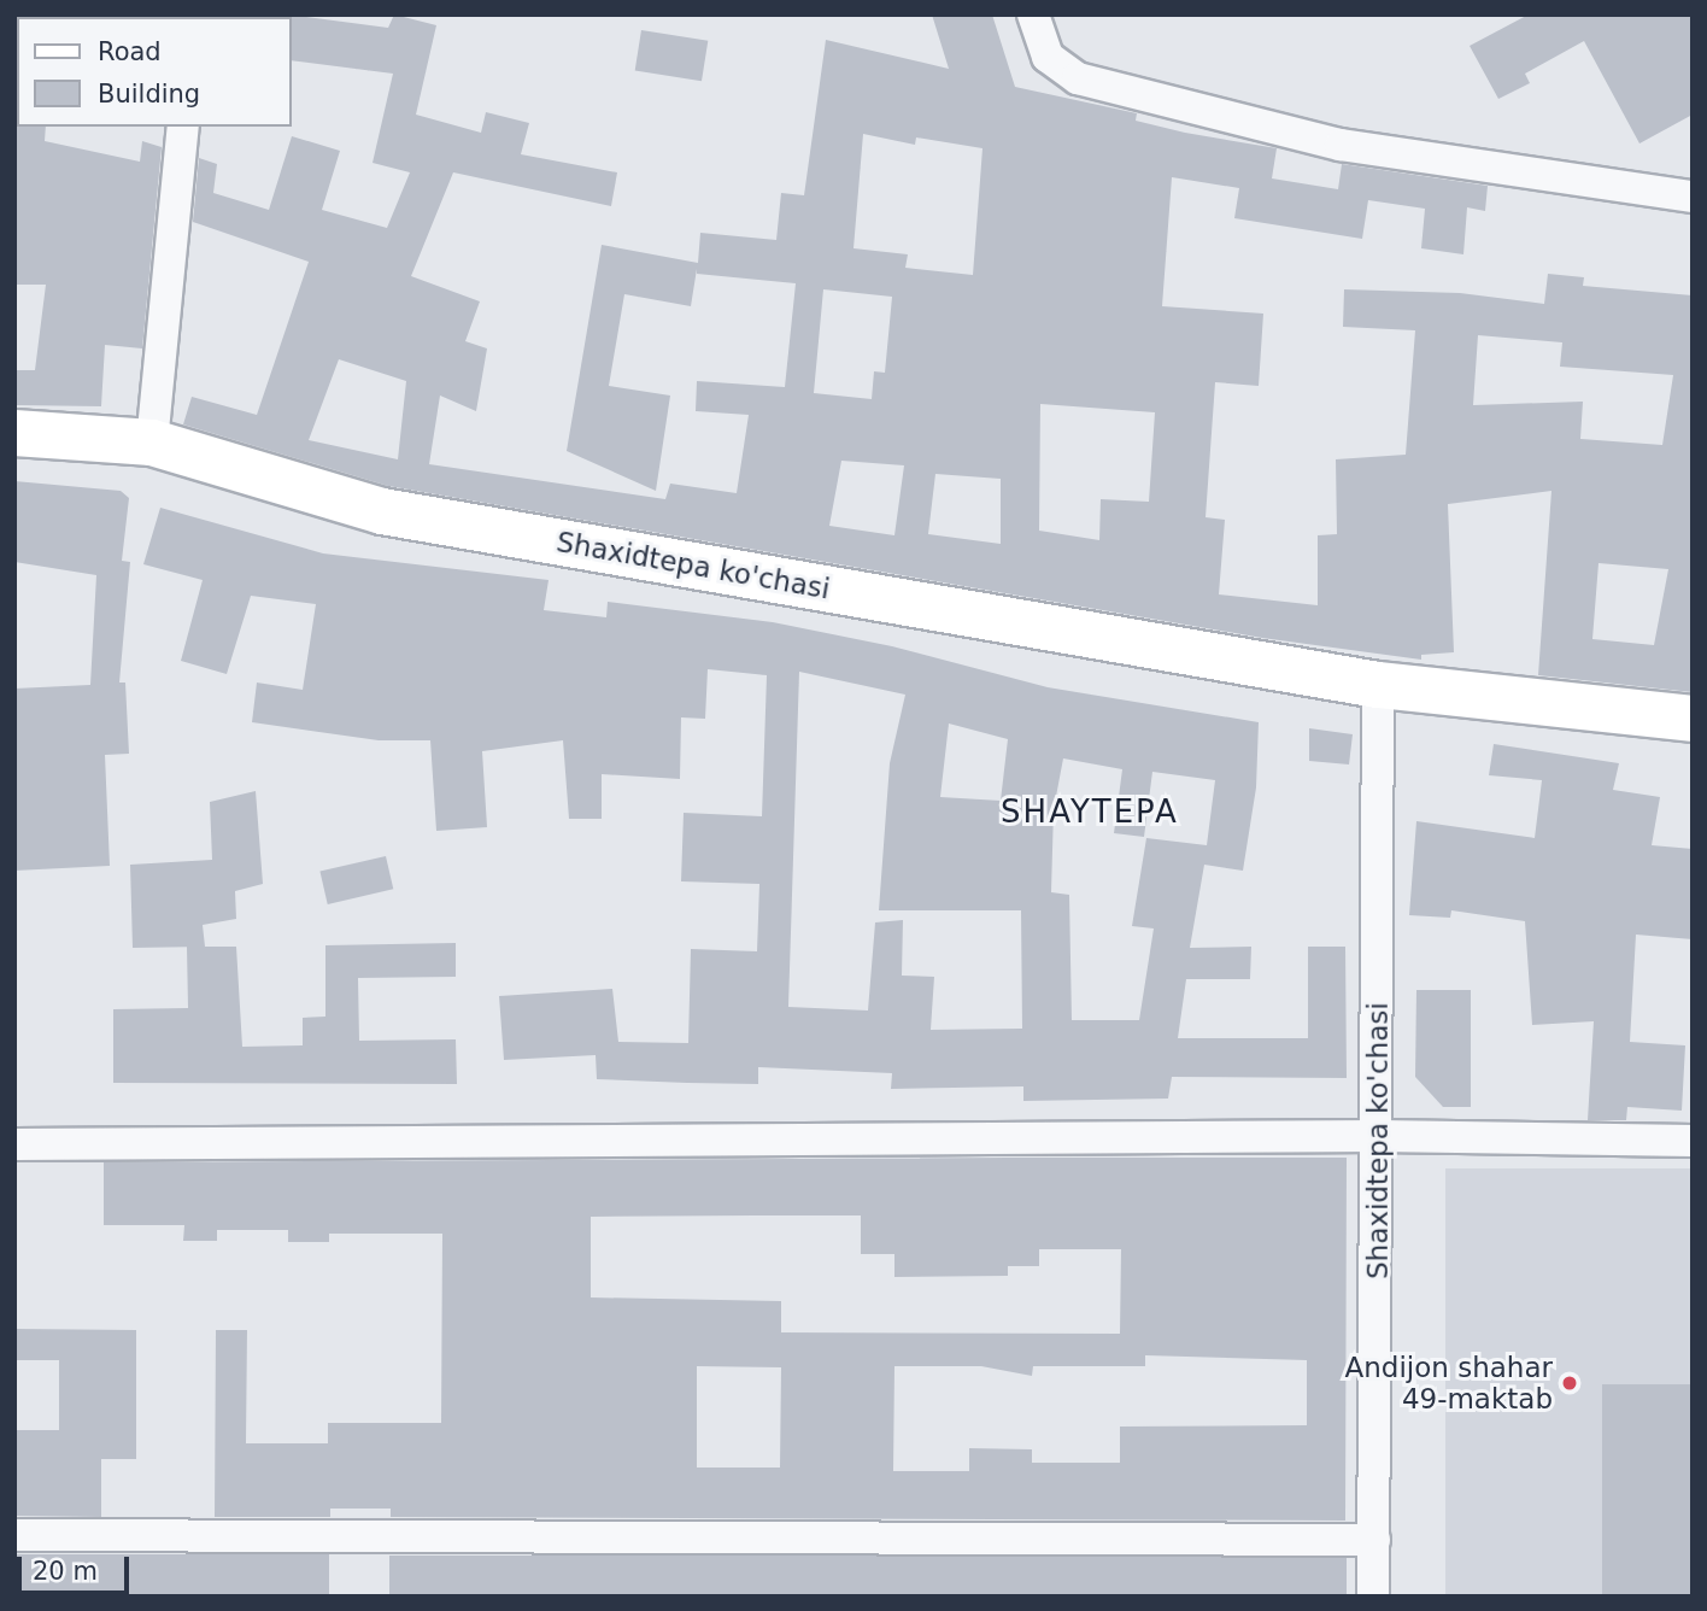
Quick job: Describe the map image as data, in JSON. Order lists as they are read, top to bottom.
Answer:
{
  "streets": {
    "street": ["Shaxidtepa ko'chasi"]
  },
  "districts": ["SHAYTEPA"],
  "places": ["Andijon shahar 49-maktab"],
  "legend": ["Road", "Building"],
  "scale_bar": "20 m"
}
